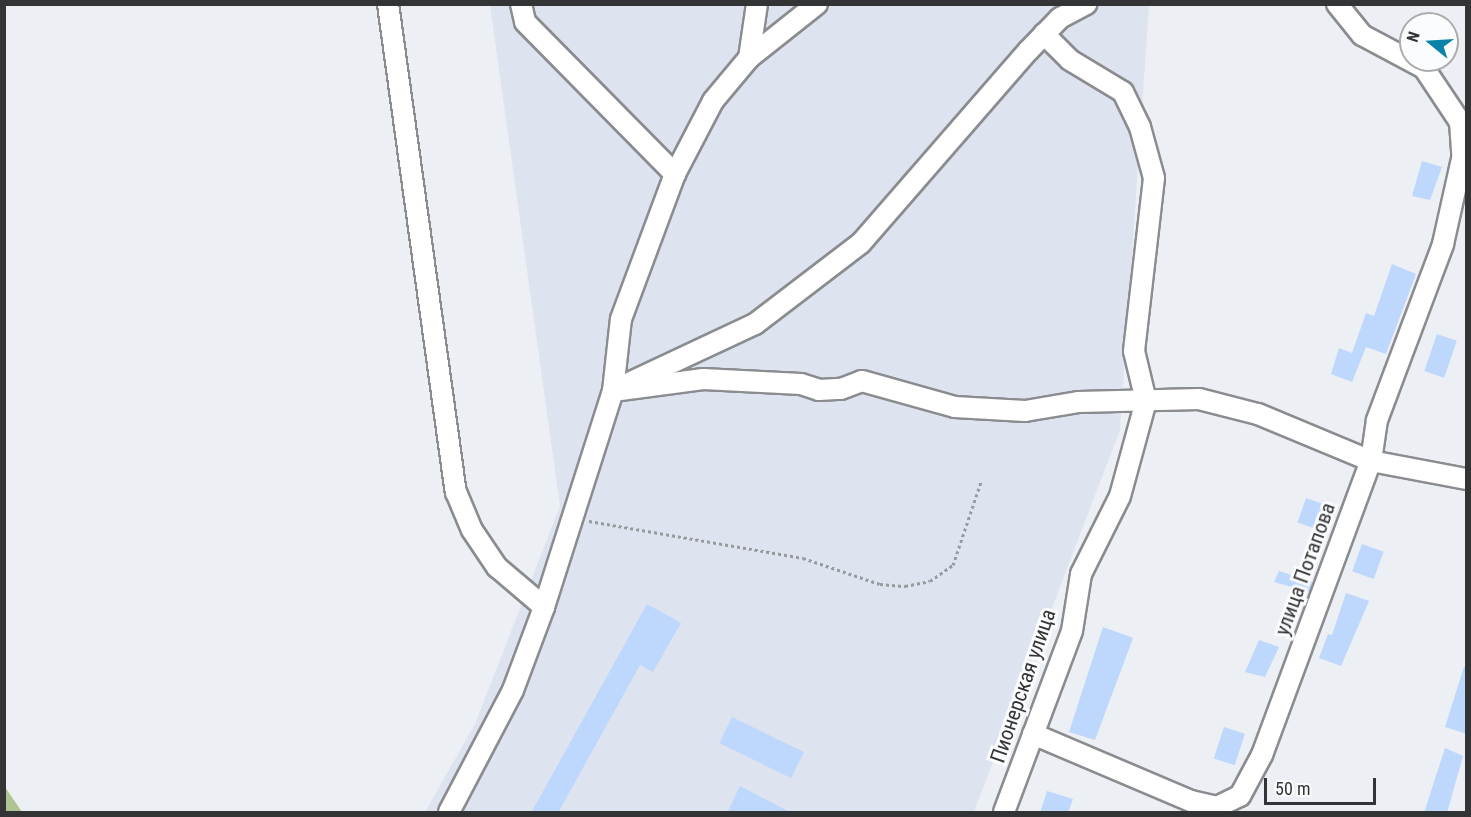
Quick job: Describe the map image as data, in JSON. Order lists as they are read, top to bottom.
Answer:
{
  "streets": {
    "street": ["улица Потапова", "Пионерская улица"]
  },
  "crossings": [
    ["улица Потапова", "Пионерская улица"]
  ],
  "scale_bar": "50 m",
  "north": "left"
}
